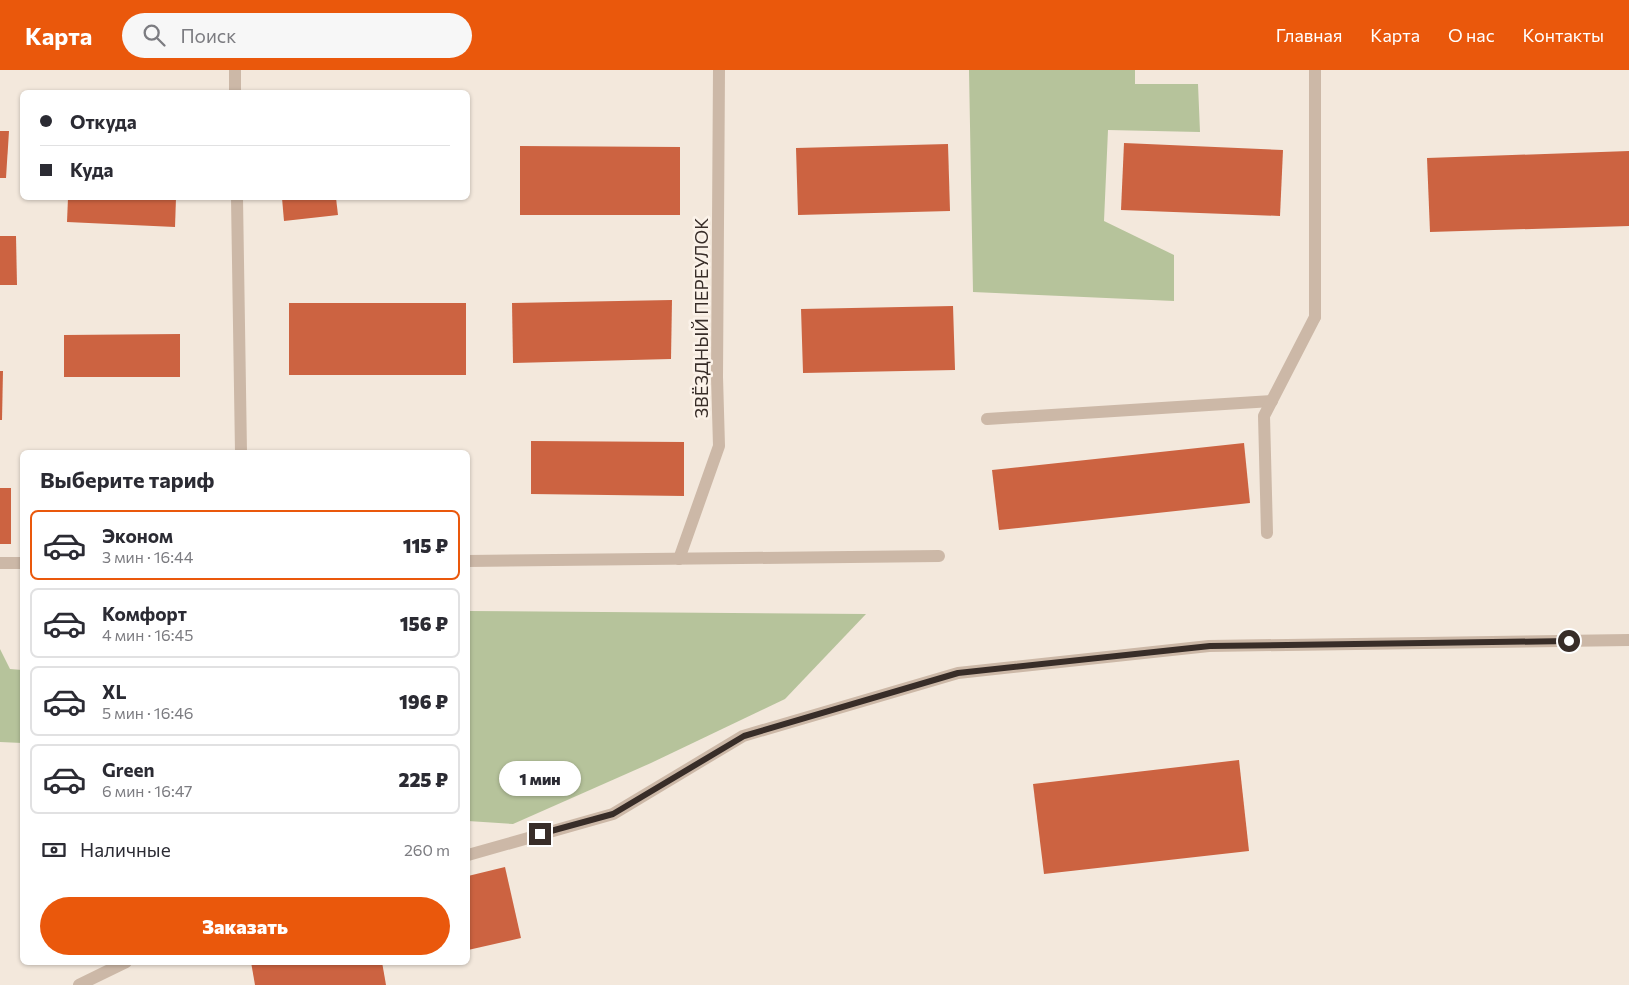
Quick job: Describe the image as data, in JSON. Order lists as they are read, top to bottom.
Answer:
{
  "streets": {
    "street": ["ЗВЁЗДНЫЙ ПЕРЕУЛОК"]
  },
  "page": {
    "header": "Карта",
    "search": "Поиск",
    "nav": [
      "Главная",
      "Карта",
      "О нас",
      "Контакты"
    ],
    "banner": ["Откуда", "Куда"],
    "heading": "Выберите тариф",
    "list": [
      {
        "name": "Эконом",
        "note": "3 мин · 16:44",
        "value": "115 ₽"
      },
      {
        "name": "Комфорт",
        "note": "4 мин · 16:45",
        "value": "156 ₽"
      },
      {
        "name": "XL",
        "note": "5 мин · 16:46",
        "value": "196 ₽"
      },
      {
        "name": "Green",
        "note": "6 мин · 16:47",
        "value": "225 ₽"
      }
    ],
    "bubble": "1 мин",
    "pay": ["Наличные", "260 m"],
    "buttons": "Заказать"
  }
}
